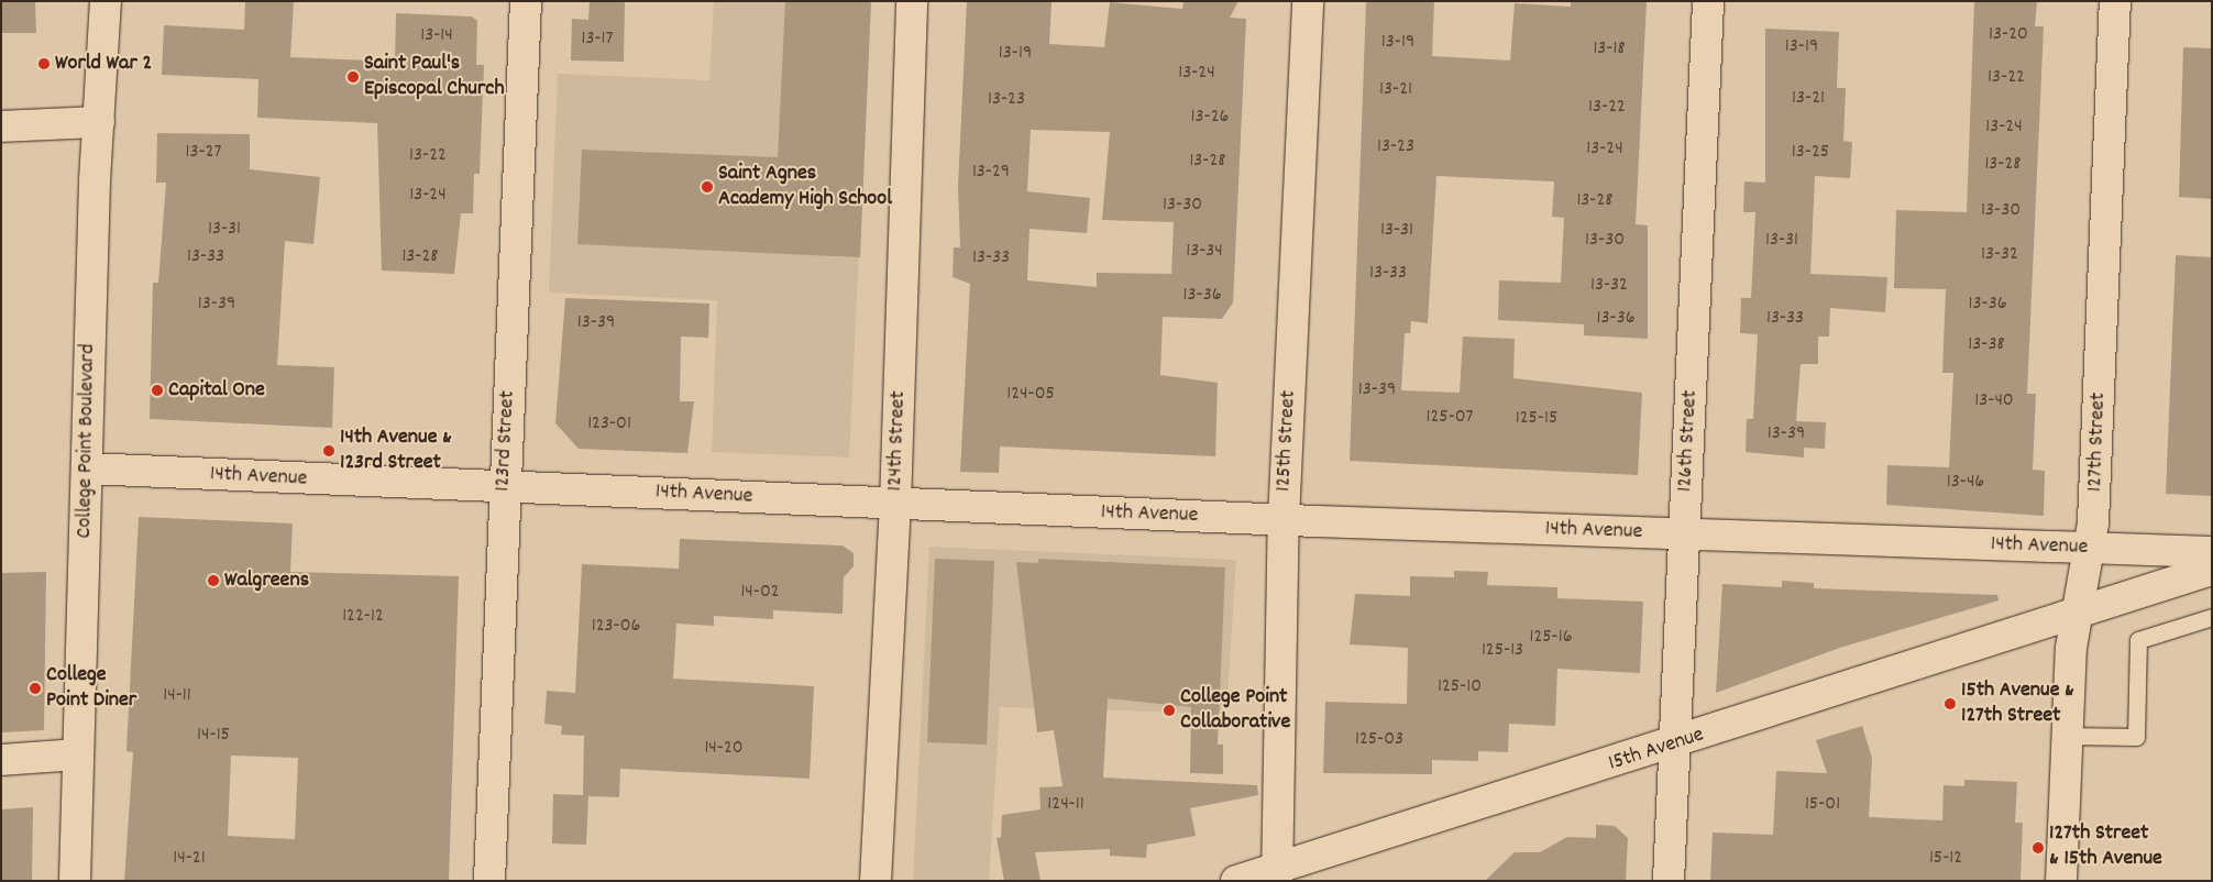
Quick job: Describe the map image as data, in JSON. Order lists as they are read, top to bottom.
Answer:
{
  "streets": {
    "street": [
      "College Point Boulevard",
      "123rd Street",
      "124th Street",
      "125th Street",
      "126th Street",
      "127th Street",
      "14th Avenue",
      "15th Avenue"
    ]
  },
  "crossings": [
    ["College Point Boulevard", "14th Avenue"],
    ["123rd Street", "14th Avenue"],
    ["124th Street", "14th Avenue"],
    ["125th Street", "14th Avenue"],
    ["125th Street", "15th Avenue"],
    ["126th Street", "14th Avenue"],
    ["126th Street", "15th Avenue"],
    ["127th Street", "14th Avenue"],
    ["127th Street", "15th Avenue"]
  ],
  "places": [
    "World War 2",
    "Saint Paul's Episcopal Church",
    "Saint Agnes Academy High School",
    "Capital One",
    "14th Avenue & 123rd Street",
    "Walgreens",
    "College Point Diner",
    "15th Avenue & 127th Street",
    "College Point Collaborative",
    "127th Street & 15th Avenue"
  ],
  "house_numbers": [
    "13-20",
    "13-14",
    "13-17",
    "13-19",
    "13-19",
    "13-18",
    "13-19",
    "13-24",
    "13-22",
    "13-21",
    "13-21",
    "13-23",
    "13-22",
    "13-26",
    "13-24",
    "13-23",
    "13-24",
    "13-27",
    "13-25",
    "13-22",
    "13-28",
    "13-28",
    "13-29",
    "13-24",
    "13-28",
    "13-30",
    "13-30",
    "13-31",
    "13-31",
    "13-30",
    "13-31",
    "13-34",
    "13-32",
    "13-33",
    "13-28",
    "13-33",
    "13-33",
    "13-32",
    "13-36",
    "13-39",
    "13-36",
    "13-36",
    "13-33",
    "13-39",
    "13-38",
    "13-39",
    "124-05",
    "13-40",
    "125-07",
    "125-15",
    "123-01",
    "13-39",
    "13-46",
    "14-02",
    "122-12",
    "123-06",
    "125-16",
    "125-13",
    "125-10",
    "14-11",
    "14-15",
    "125-03",
    "14-20",
    "124-11",
    "15-01",
    "14-21",
    "15-12"
  ]
}
